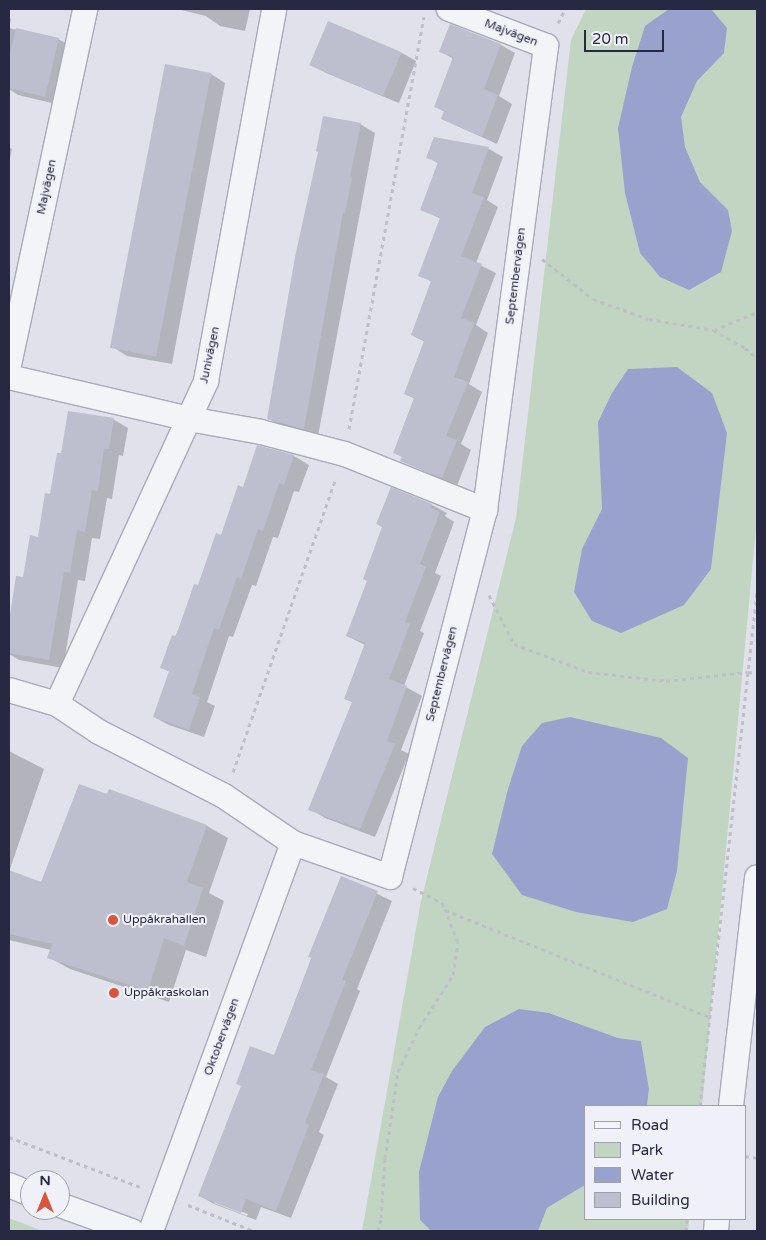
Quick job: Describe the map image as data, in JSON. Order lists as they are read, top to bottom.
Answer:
{
  "streets": {
    "street": [
      "Majvägen",
      "Septembervägen",
      "Junivägen",
      "Oktobervägen"
    ]
  },
  "crossings": [
    ["Majvägen", "Septembervägen"]
  ],
  "places": ["Uppåkrahallen", "Uppåkraskolan"],
  "legend": [
    "Road",
    "Park",
    "Water",
    "Building"
  ],
  "scale_bar": "20 m",
  "north": "top"
}
